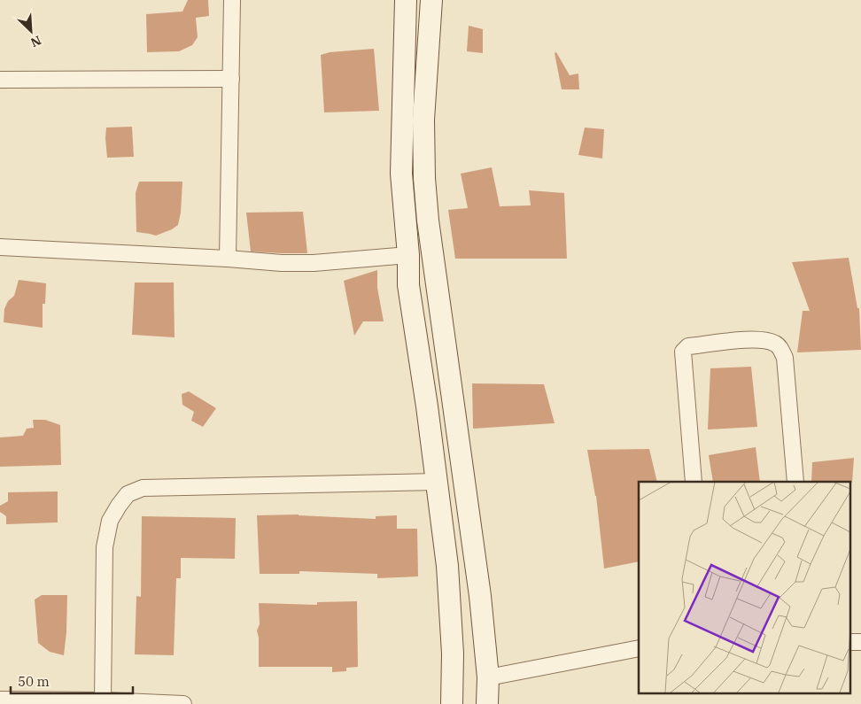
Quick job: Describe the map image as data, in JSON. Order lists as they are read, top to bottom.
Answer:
{
  "scale_bar": "50 m",
  "north": "bottom right"
}
